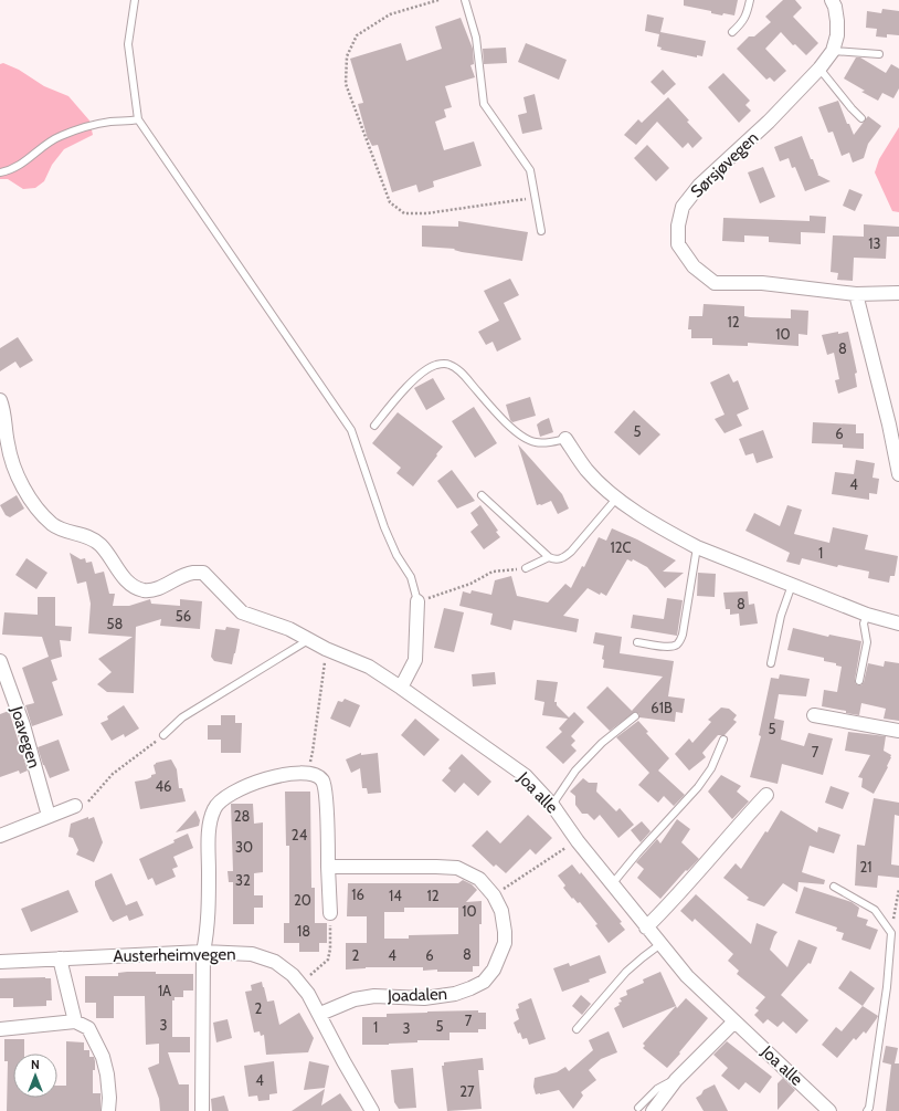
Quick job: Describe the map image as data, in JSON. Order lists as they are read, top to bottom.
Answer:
{
  "streets": {
    "street": [
      "Sørsjøvegen",
      "Joavegen",
      "Joa alle",
      "Austerheimvegen",
      "Joadalen"
    ]
  },
  "crossings": [
    ["Austerheimvegen", "Joadalen"]
  ],
  "house_numbers": [
    "13",
    "12",
    "10",
    "8",
    "5",
    "6",
    "4",
    "12C",
    "1",
    "8",
    "56",
    "58",
    "61B",
    "5",
    "7",
    "46",
    "28",
    "24",
    "30",
    "21",
    "32",
    "16",
    "14",
    "12",
    "20",
    "10",
    "18",
    "8",
    "2",
    "4",
    "6",
    "1A",
    "2",
    "7",
    "3",
    "5",
    "1",
    "3",
    "4",
    "27"
  ],
  "north": "top"
}
